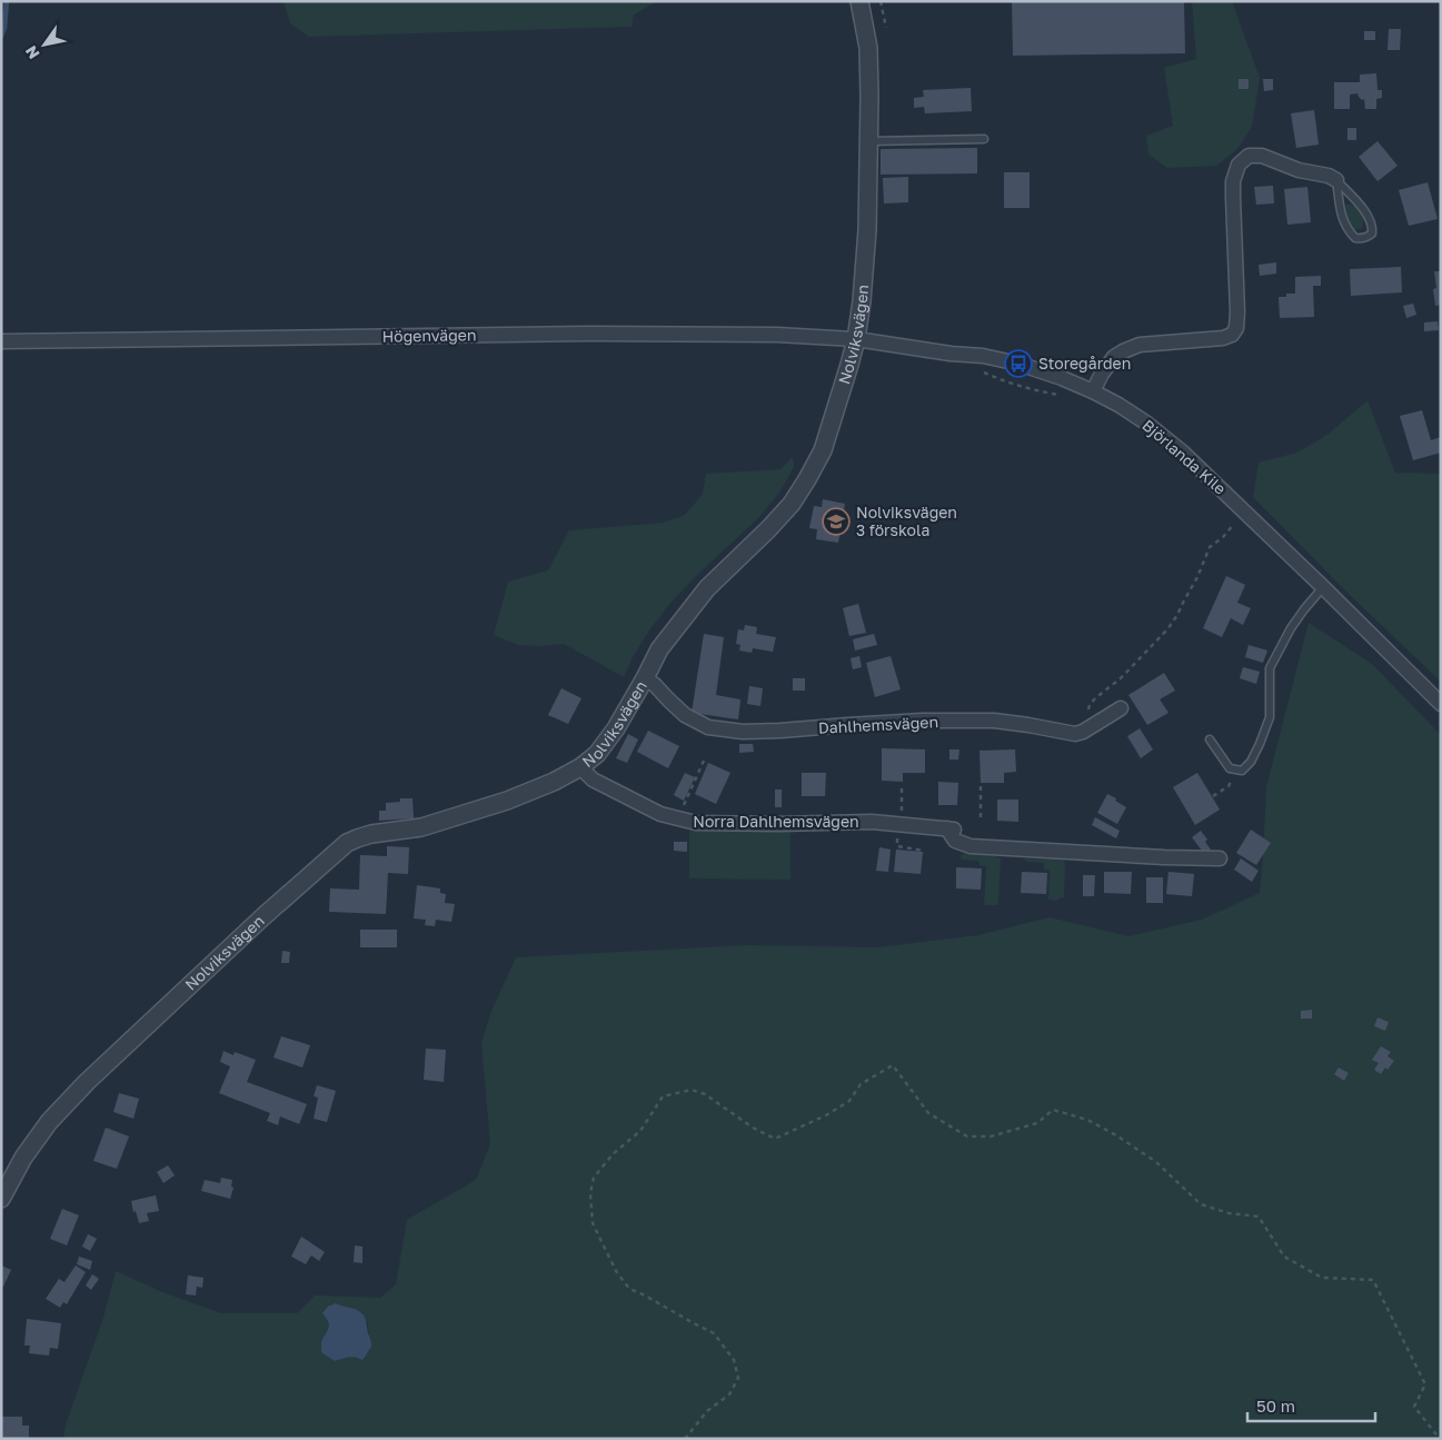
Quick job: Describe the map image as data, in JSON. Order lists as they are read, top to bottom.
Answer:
{
  "streets": {
    "street": [
      "Nolviksvägen",
      "Högenvägen",
      "Björlanda Kile",
      "Dahlhemsvägen",
      "Norra Dahlhemsvägen"
    ]
  },
  "crossings": [
    ["Nolviksvägen", "Högenvägen"],
    ["Nolviksvägen", "Björlanda Kile"],
    ["Nolviksvägen", "Dahlhemsvägen"],
    ["Nolviksvägen", "Norra Dahlhemsvägen"],
    ["Högenvägen", "Björlanda Kile"]
  ],
  "places": {
    "bus stop": ["Storegården"],
    "school or university": ["Nolviksvägen 3 förskola"]
  },
  "scale_bar": "50 m",
  "north": "bottom left"
}
